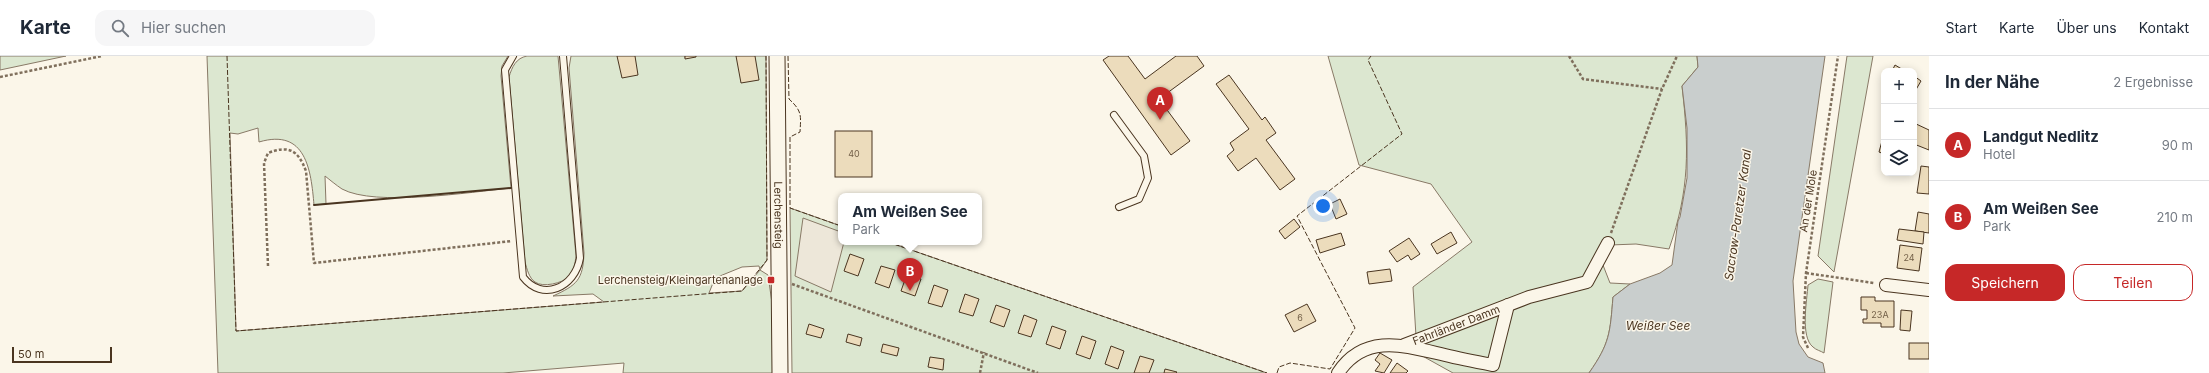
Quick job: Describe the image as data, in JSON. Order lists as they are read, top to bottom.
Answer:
{
  "streets": {
    "street": ["Lerchensteig", "Fahrländer Damm"],
    "path": ["An der Mole"]
  },
  "water": ["Sacrow-Paretzer Kanal", "Weißer See"],
  "places": {
    "transit": ["Lerchensteig/Kleingartenanlage"]
  },
  "house_numbers": [
    "40",
    "24",
    "23A",
    "6"
  ],
  "scale_bar": "50 m",
  "page": {
    "header": "Karte",
    "search": "Hier suchen",
    "nav": [
      "Start",
      "Karte",
      "Über uns",
      "Kontakt"
    ],
    "heading": ["In der Nähe", "2 Ergebnisse"],
    "map_buttons": ["+", "−"],
    "pins": ["A", "B"],
    "list": [
      {
        "mark": "A",
        "name": "Landgut Nedlitz",
        "note": "Hotel",
        "value": "90 m"
      },
      {
        "mark": "B",
        "name": "Am Weißen See",
        "note": "Park",
        "value": "210 m"
      }
    ],
    "popup": ["Am Weißen See", "Park"],
    "buttons": ["Speichern", "Teilen"],
    "scale": "50 m"
  }
}
